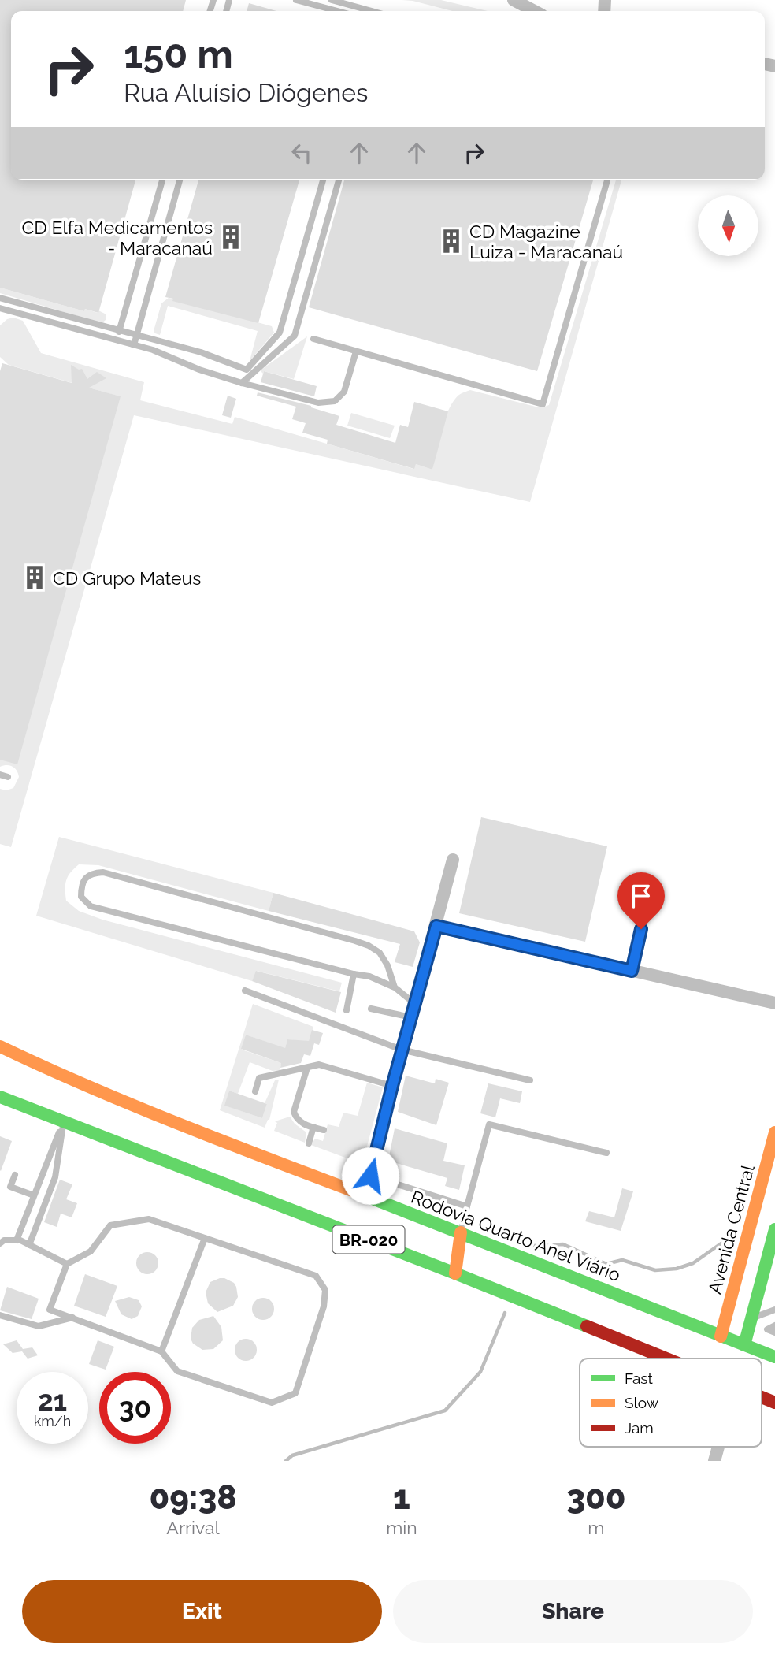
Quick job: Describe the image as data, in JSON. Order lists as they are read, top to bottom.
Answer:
{
  "streets": {
    "main road": ["Avenida Central", "Rodovia Quarto Anel Viário", "BR-020"]
  },
  "crossings": [
    ["Avenida Central", "Rodovia Quarto Anel Viário"]
  ],
  "places": {
    "building": ["CD Elfa Medicamentos - Maracanaú", "CD Magazine Luiza - Maracanaú", "CD Grupo Mateus"]
  },
  "legend": ["Fast", "Slow", "Jam"],
  "north": "bottom",
  "page": {
    "turn": ["150 m", "Rua Aluísio Diógenes"],
    "speed": "21 km/h",
    "limit": "30",
    "eta": [
      "09:38",
      "Arrival",
      "1",
      "min",
      "300",
      "m"
    ],
    "buttons": ["Exit", "Share"]
  }
}
